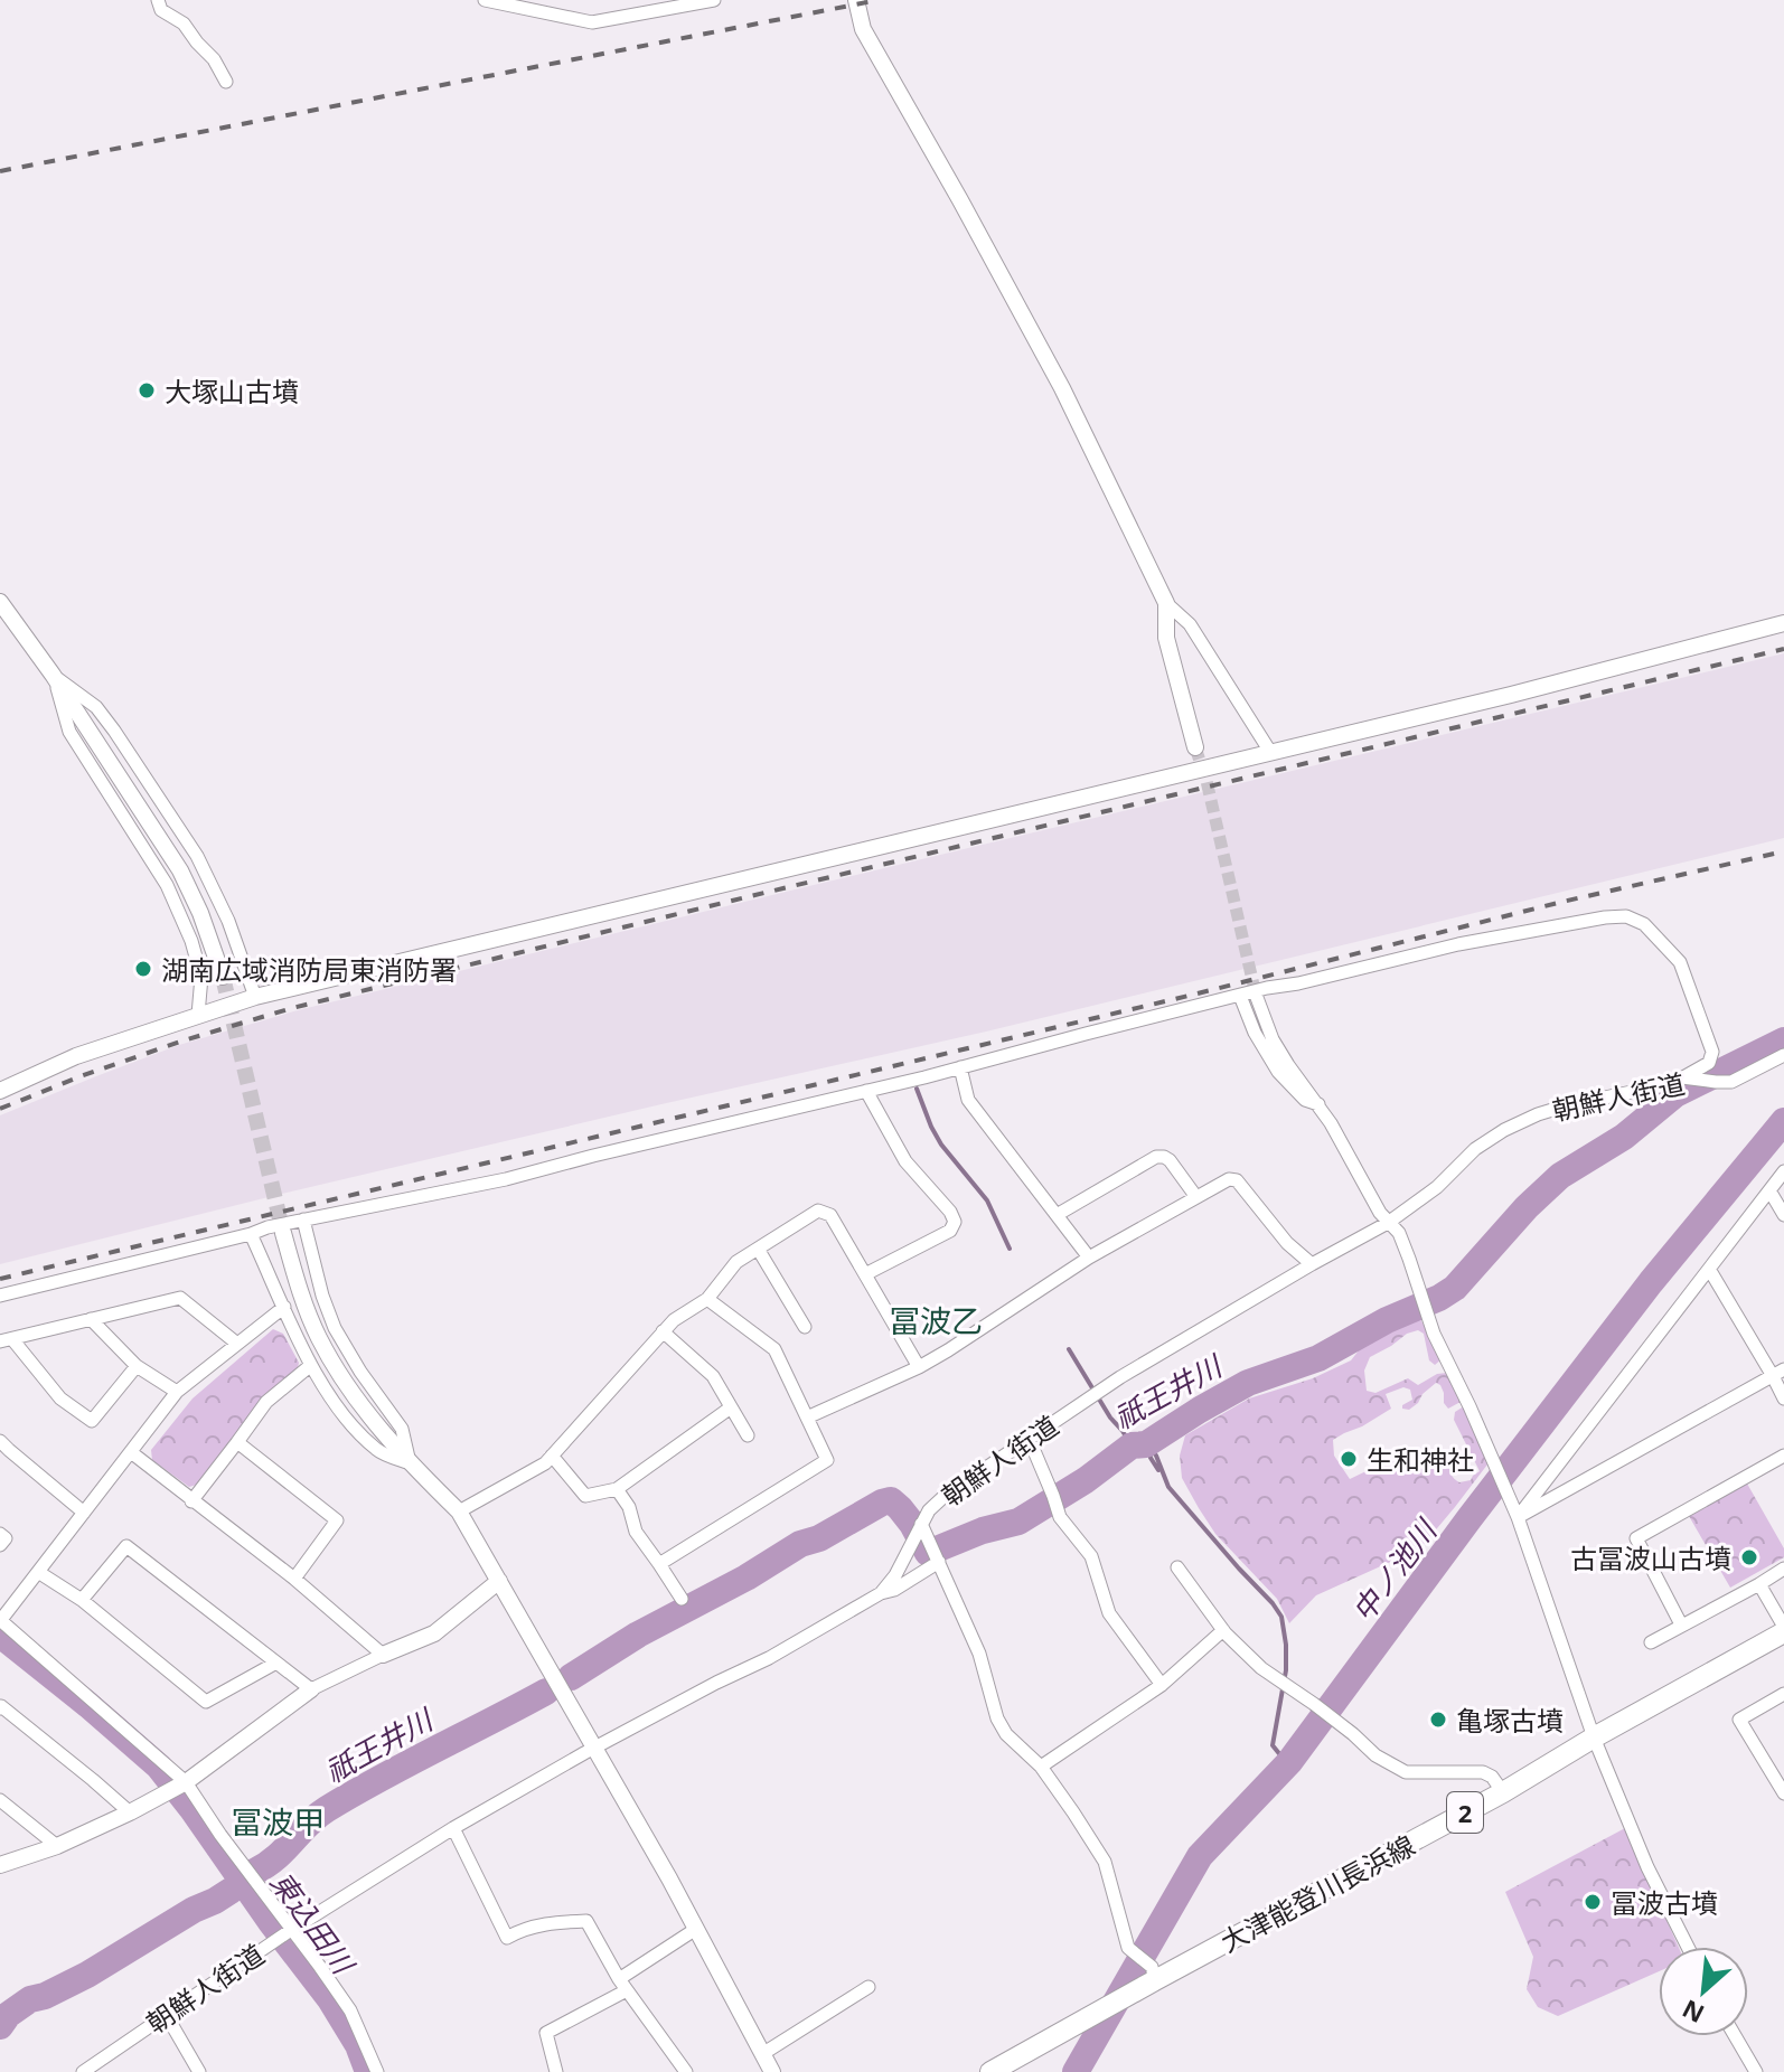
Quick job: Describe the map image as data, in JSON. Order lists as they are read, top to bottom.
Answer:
{
  "streets": {
    "main road": ["2", "大津能登川長浜線"],
    "street": ["朝鮮人街道"]
  },
  "districts": ["冨波乙", "冨波甲"],
  "water": ["祇王井川", "中ノ池川", "東込田川"],
  "places": [
    "大塚山古墳",
    "湖南広域消防局東消防署",
    "生和神社",
    "古冨波山古墳",
    "亀塚古墳",
    "冨波古墳"
  ],
  "north": "bottom left"
}
